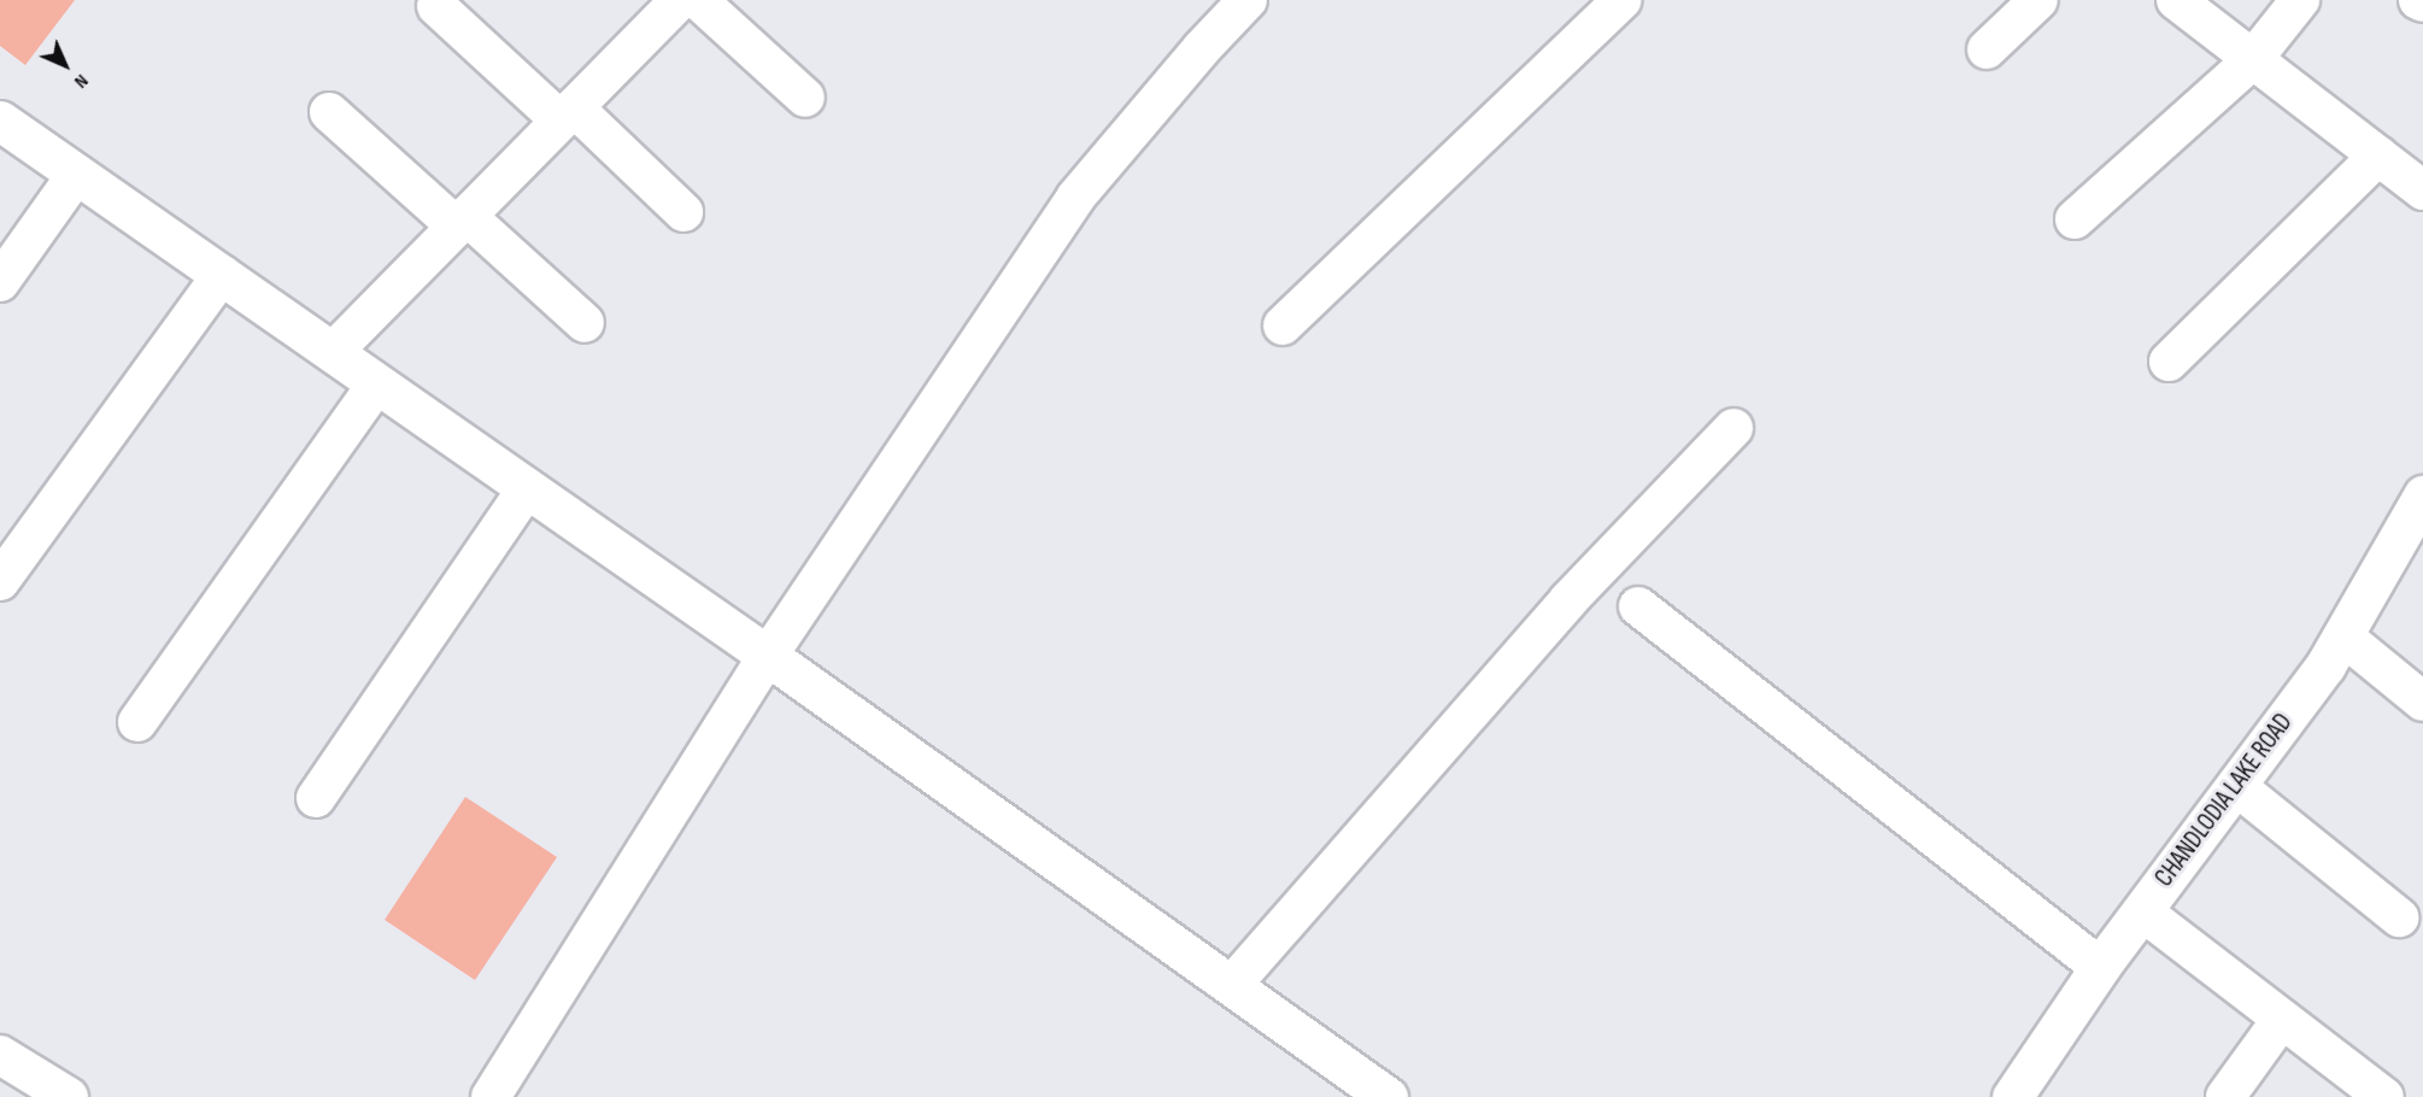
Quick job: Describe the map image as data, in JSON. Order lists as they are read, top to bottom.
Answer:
{
  "streets": {
    "street": ["CHANDLODIA LAKE ROAD"]
  },
  "north": "bottom right"
}
